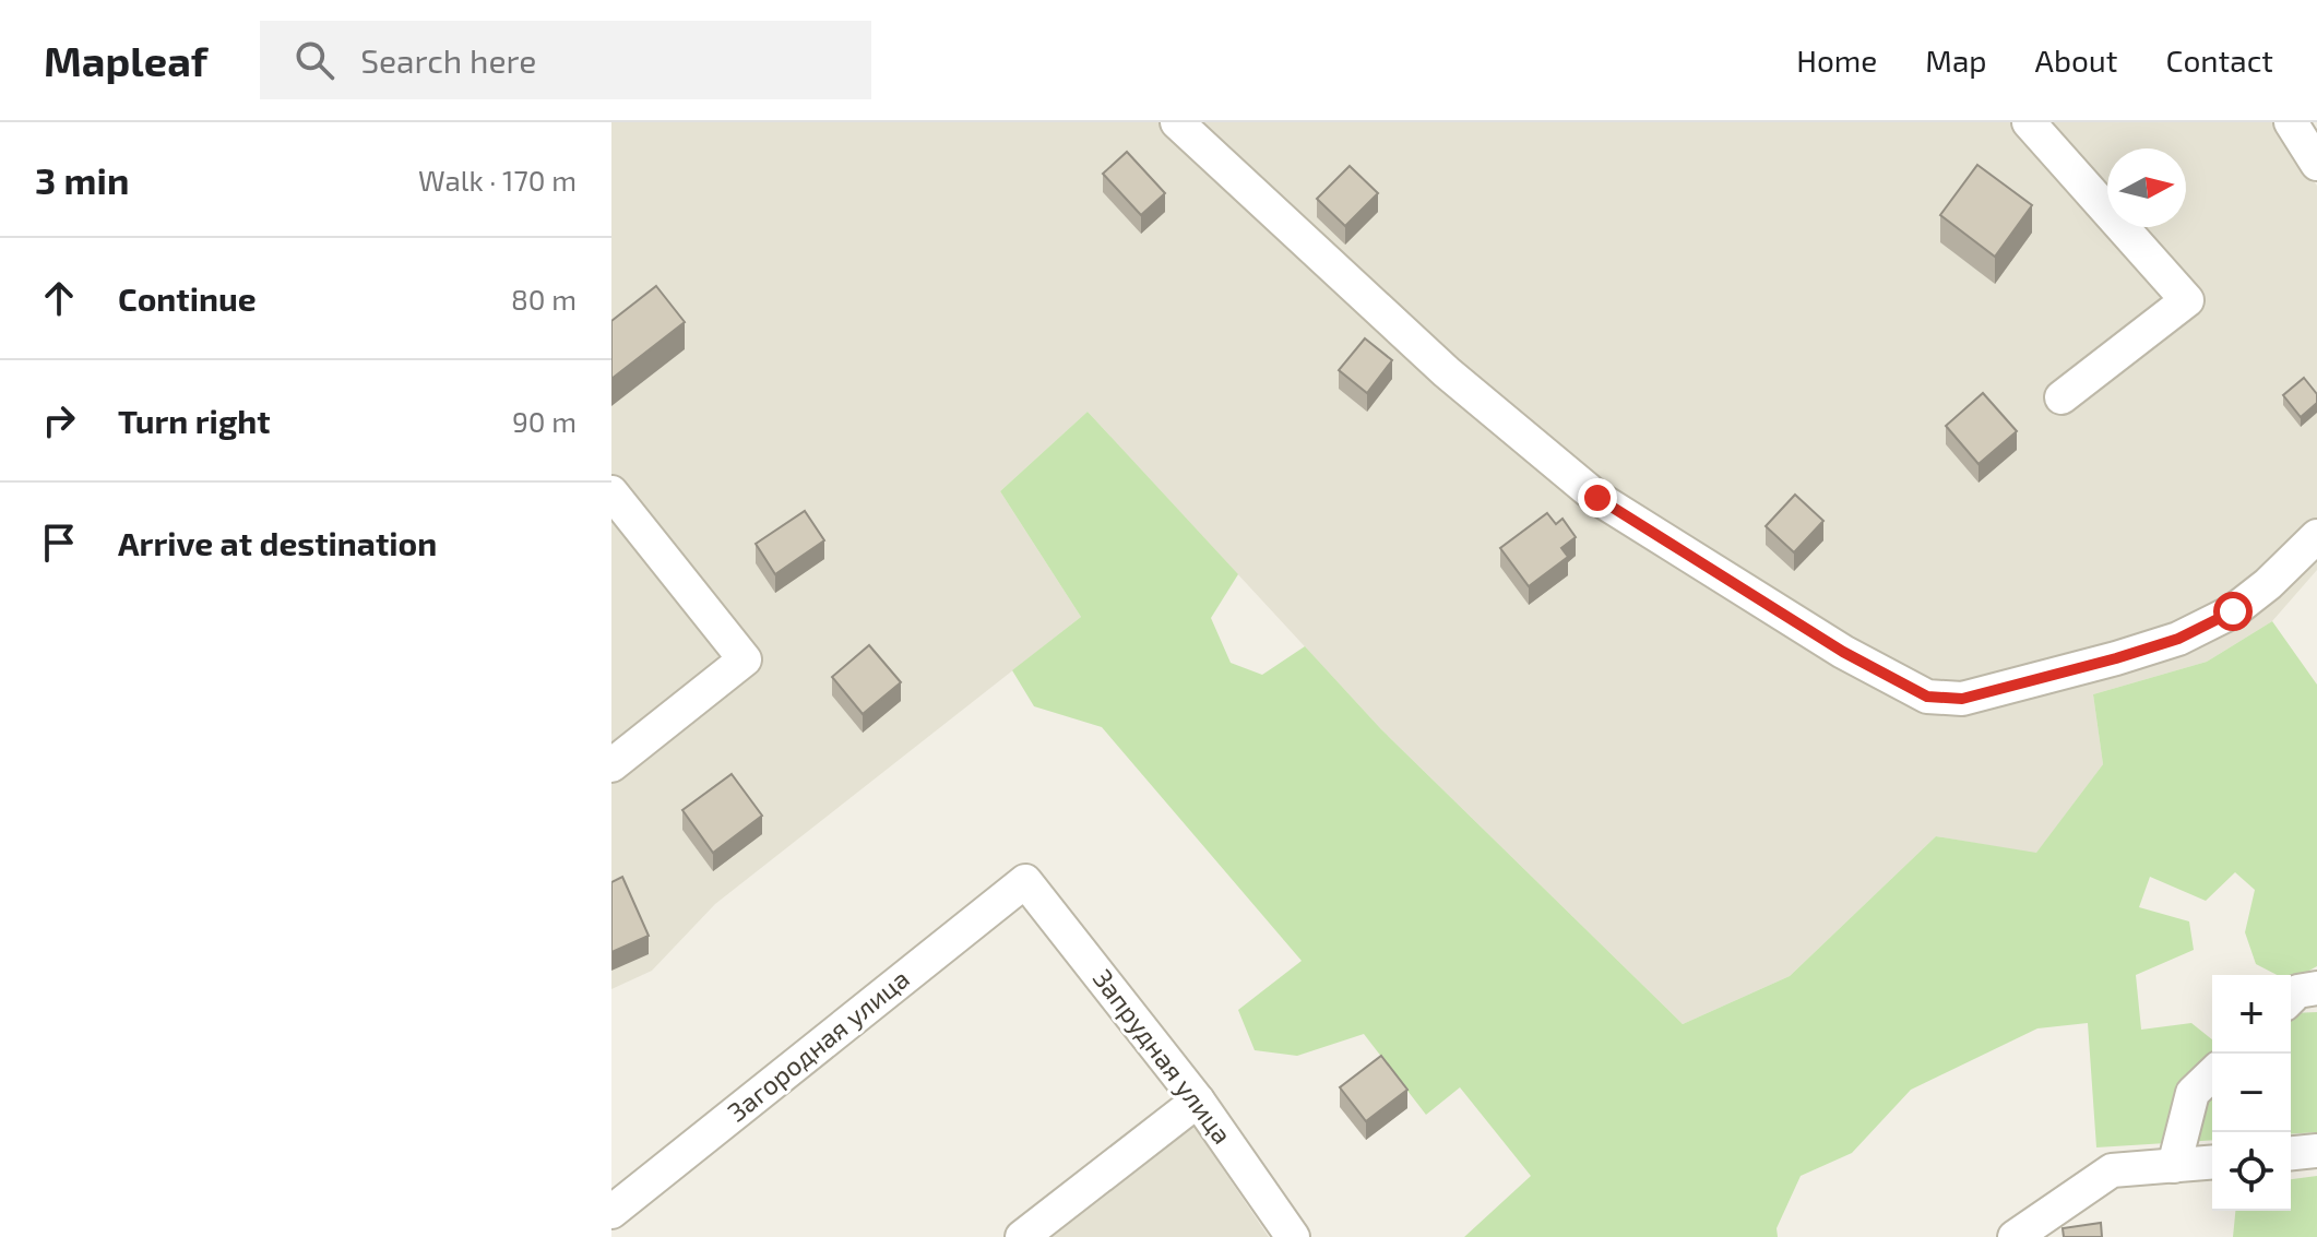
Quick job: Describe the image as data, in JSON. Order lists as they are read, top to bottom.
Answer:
{
  "streets": {
    "street": ["Загородная улица", "Запрудная улица"]
  },
  "crossings": [
    ["Загородная улица", "Запрудная улица"]
  ],
  "north": "right",
  "page": {
    "header": "Mapleaf",
    "search": "Search here",
    "nav": [
      "Home",
      "Map",
      "About",
      "Contact"
    ],
    "heading": ["3 min", "Walk · 170 m"],
    "list": [
      ["Continue", "80 m"],
      ["Turn right", "90 m"],
      "Arrive at destination"
    ],
    "map_buttons": ["+", "−"]
  }
}
